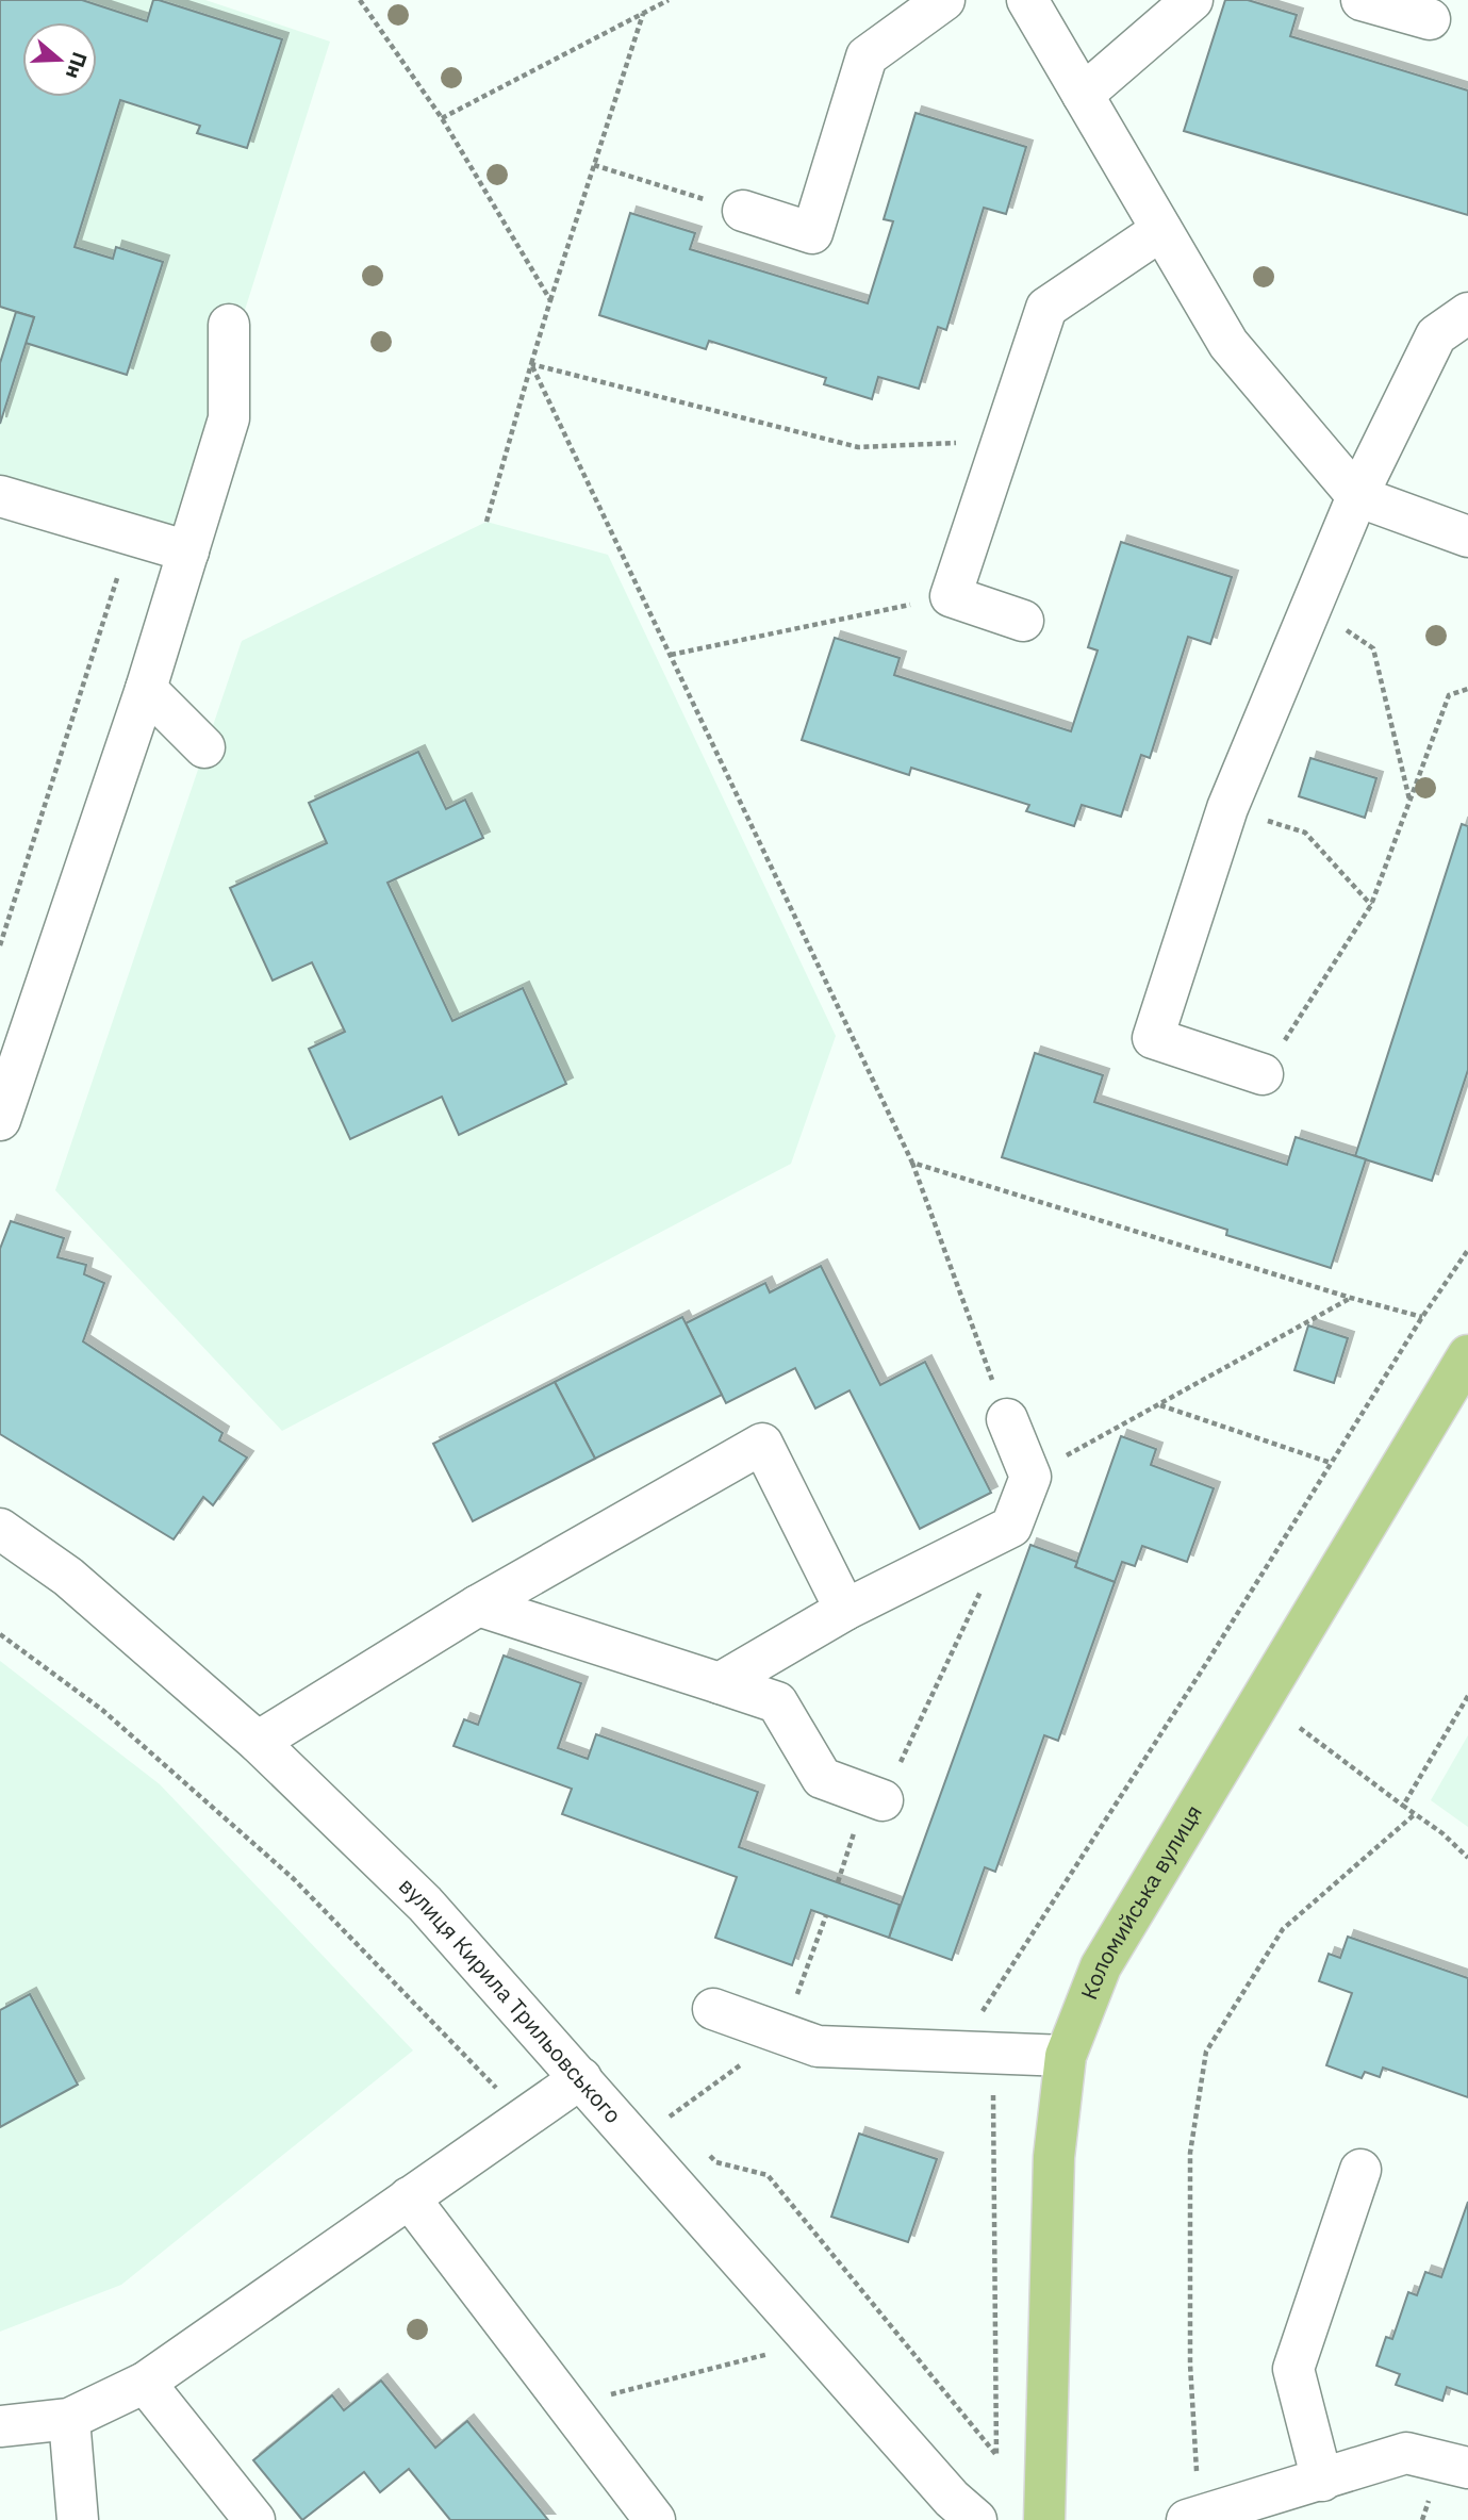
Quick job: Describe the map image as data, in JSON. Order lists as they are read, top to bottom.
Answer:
{
  "streets": {
    "main road": ["Коломийська вулиця"],
    "street": ["вулиця Кирила Трильовського"]
  },
  "north": "right"
}
